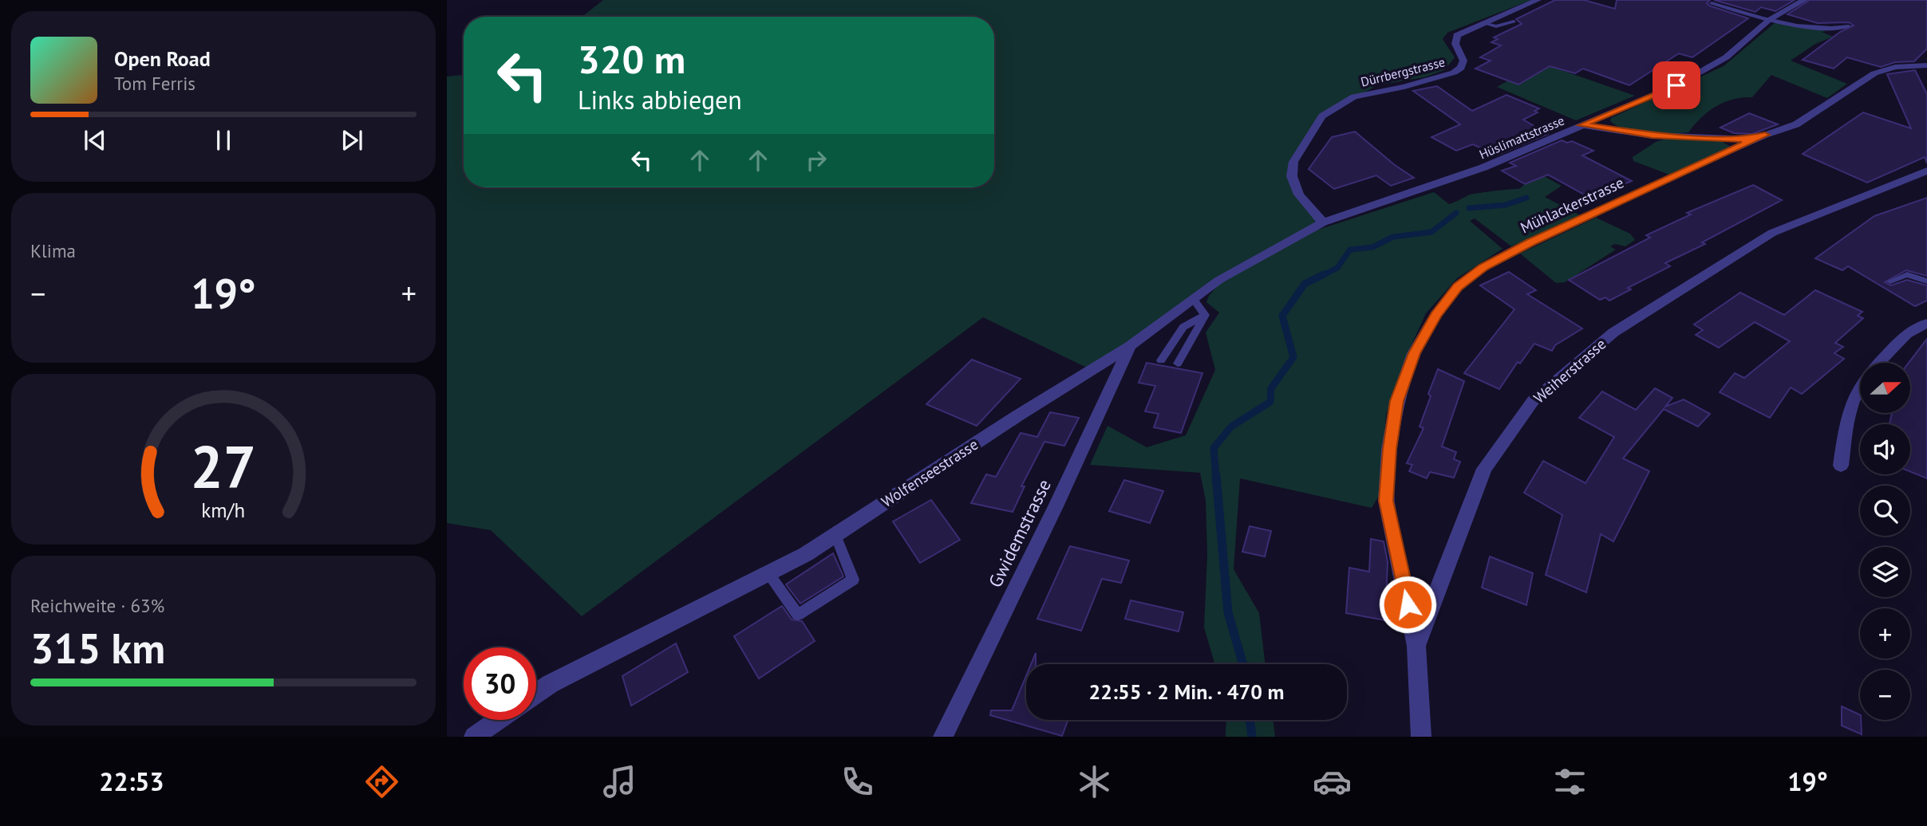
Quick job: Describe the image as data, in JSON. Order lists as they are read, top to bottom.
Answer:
{
  "streets": {
    "street": [
      "Dürrbergstrasse",
      "Hüslimattstrasse",
      "Mühlackerstrasse",
      "Weiherstrasse",
      "Wolfenseestrasse",
      "Gwidemstrasse"
    ]
  },
  "crossings": [
    ["Dürrbergstrasse", "Hüslimattstrasse"],
    ["Dürrbergstrasse", "Wolfenseestrasse"],
    ["Hüslimattstrasse", "Wolfenseestrasse"],
    ["Mühlackerstrasse", "Weiherstrasse"],
    ["Wolfenseestrasse", "Gwidemstrasse"]
  ],
  "north": "right",
  "page": {
    "turn": ["320 m", "Links abbiegen"],
    "song": ["Open Road", "Tom Ferris"],
    "tile": [
      "Klima",
      ["Reichweite · 63%", "315 km"]
    ],
    "heat": ["−", "19°", "+"],
    "map_buttons": ["+", "−"],
    "limit": "30",
    "trip": "22:55 · 2 Min. · 470 m",
    "tabs": ["22:53", "19°"],
    "gauge": ["27", "km/h"]
  }
}
